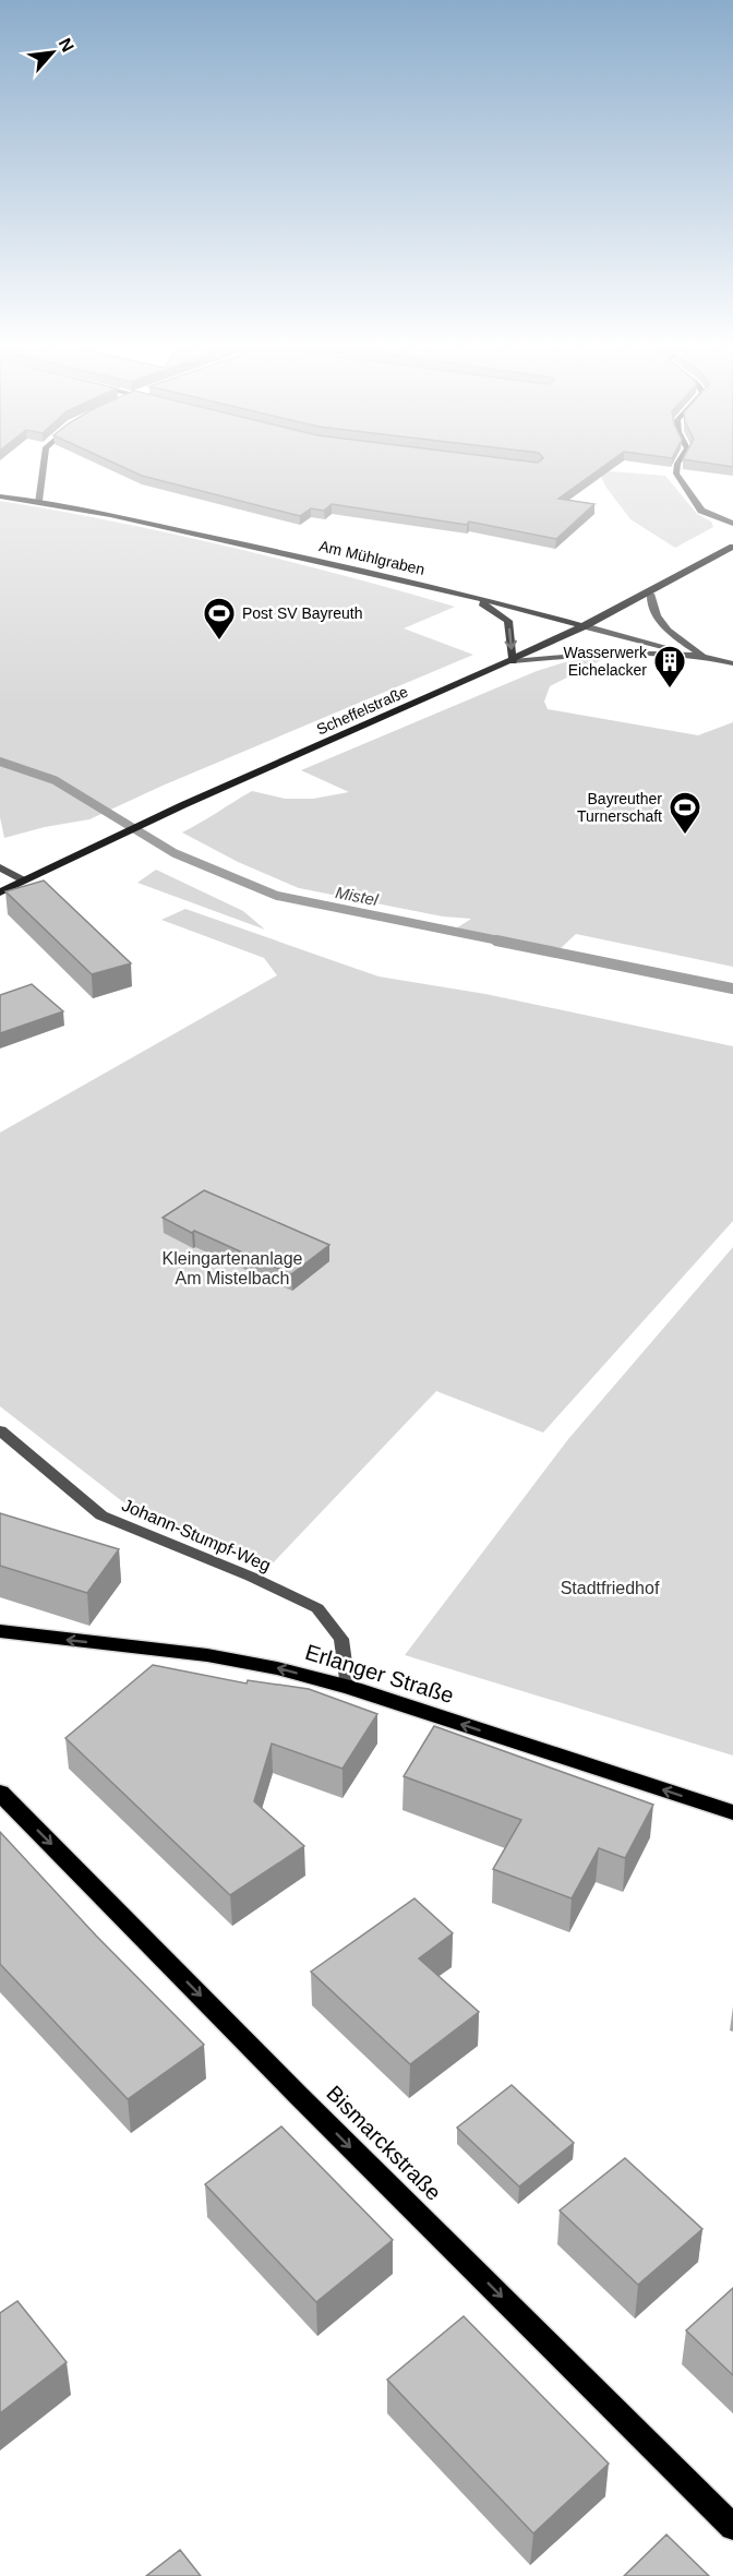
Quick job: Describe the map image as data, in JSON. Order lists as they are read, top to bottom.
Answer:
{
  "streets": {
    "main road": [
      "Am Mühlgraben",
      "Scheffelstraße",
      "Erlanger Straße",
      "Bismarckstraße"
    ],
    "street": ["Johann-Stumpf-Weg"]
  },
  "crossings": [
    ["Am Mühlgraben", "Scheffelstraße"],
    ["Johann-Stumpf-Weg", "Erlanger Straße"]
  ],
  "one_way": ["Erlanger Straße", "Bismarckstraße"],
  "water": ["Mistel"],
  "parks": ["Kleingartenanlage Am Mistelbach", "Stadtfriedhof"],
  "places": {
    "sports": ["Post SV Bayreuth", "Bayreuther Turnerschaft"],
    "building": ["Wasserwerk Eichelacker"]
  },
  "north": "top right"
}
